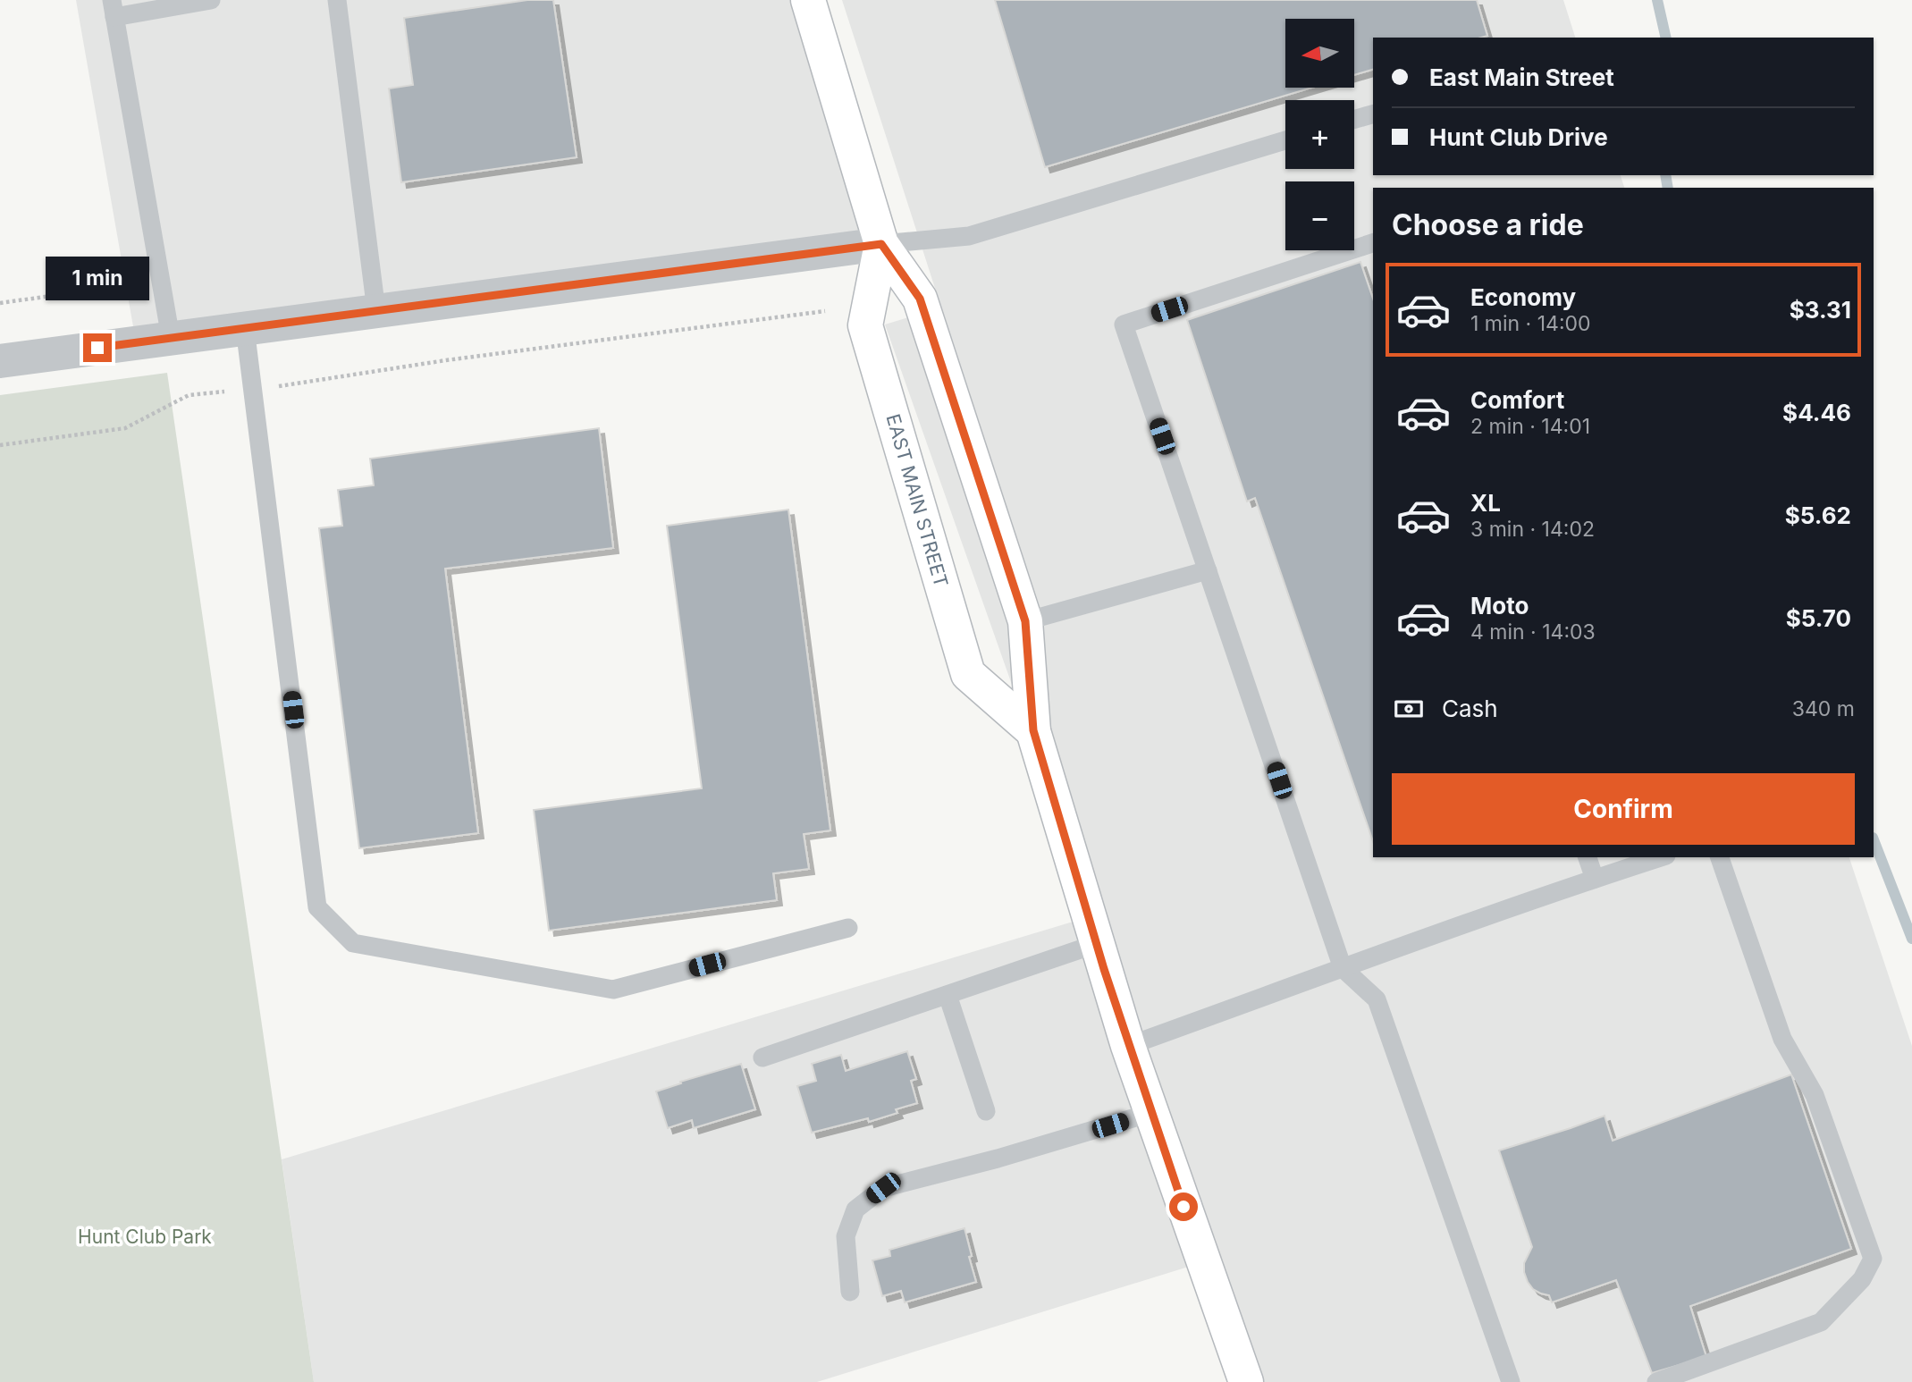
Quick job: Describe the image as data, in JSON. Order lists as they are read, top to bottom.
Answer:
{
  "streets": {
    "main road": ["EAST MAIN STREET"]
  },
  "parks": ["Hunt Club Park"],
  "north": "left",
  "page": {
    "map_buttons": ["+", "−"],
    "banner": ["East Main Street", "Hunt Club Drive"],
    "heading": "Choose a ride",
    "bubble": "1 min",
    "list": [
      {
        "name": "Economy",
        "note": "1 min · 14:00",
        "value": "$3.31"
      },
      {
        "name": "Comfort",
        "note": "2 min · 14:01",
        "value": "$4.46"
      },
      {
        "name": "XL",
        "note": "3 min · 14:02",
        "value": "$5.62"
      },
      {
        "name": "Moto",
        "note": "4 min · 14:03",
        "value": "$5.70"
      }
    ],
    "pay": ["Cash", "340 m"],
    "buttons": "Confirm"
  }
}
